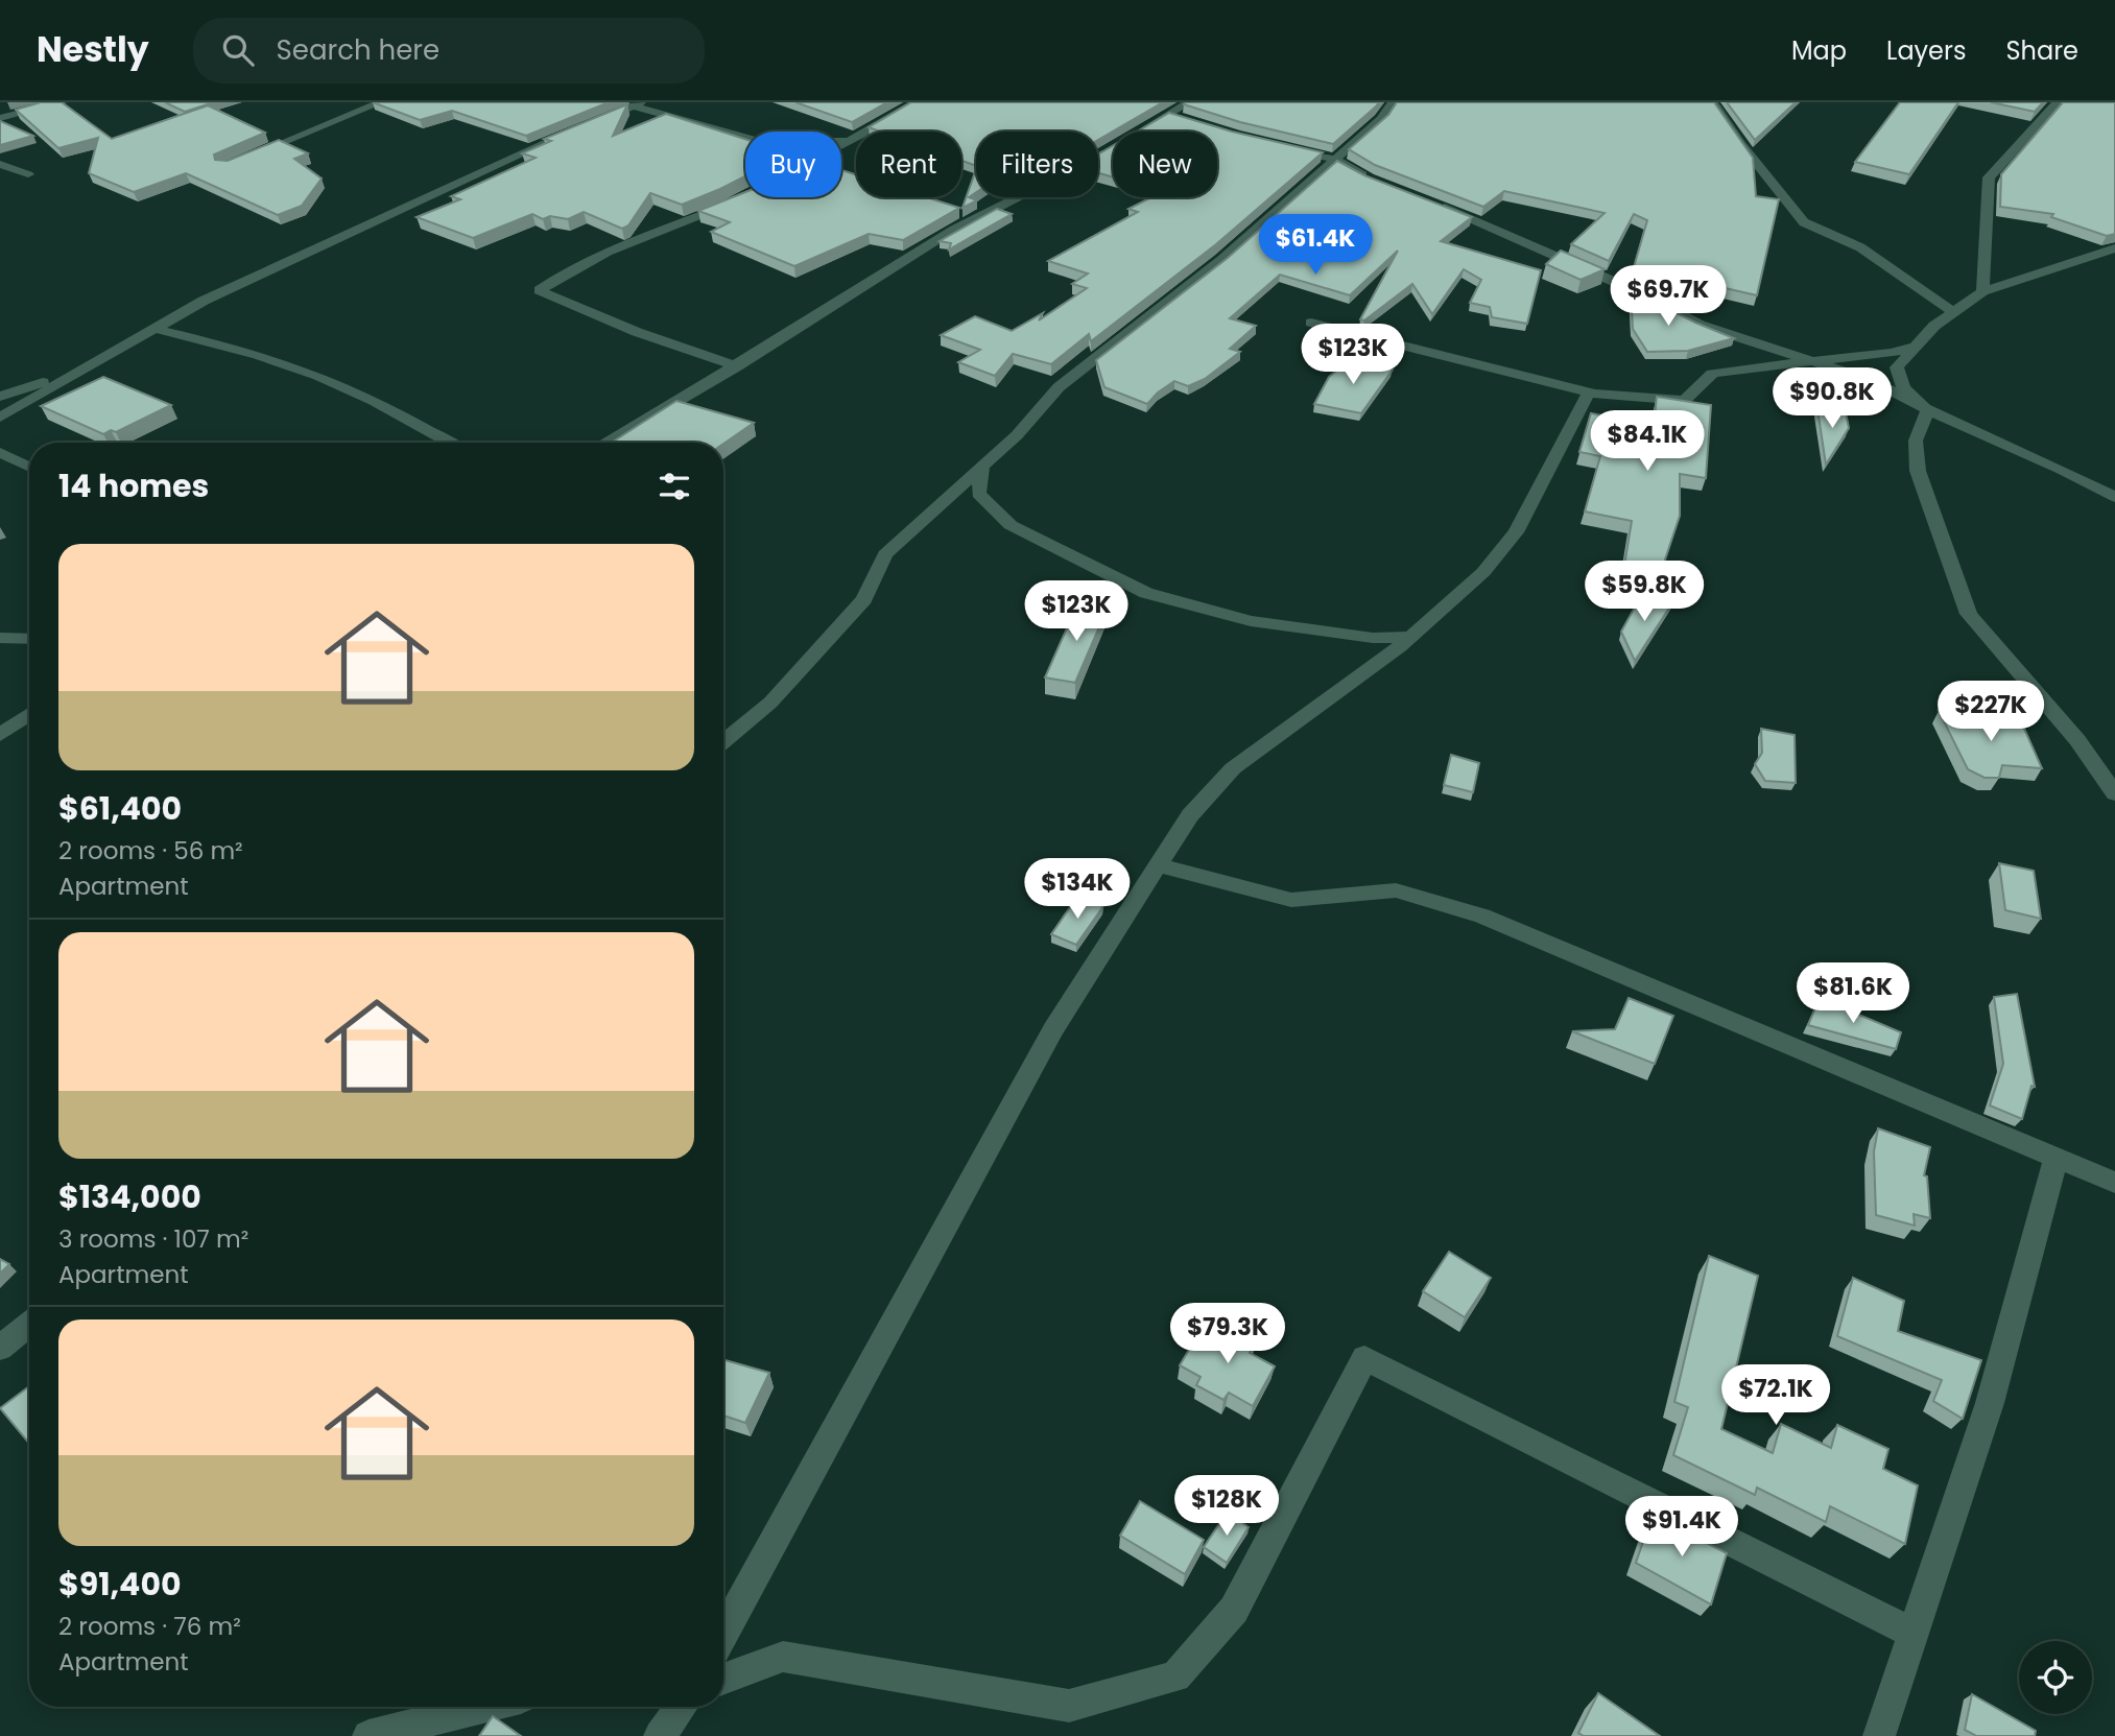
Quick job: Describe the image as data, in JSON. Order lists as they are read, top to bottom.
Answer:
{
  "page": {
    "header": "Nestly",
    "search": "Search here",
    "nav": ["Map", "Layers", "Share"],
    "chip": [
      "Buy",
      "Rent",
      "Filters",
      "New"
    ],
    "price": [
      "$61.4K",
      "$69.7K",
      "$123K",
      "$90.8K",
      "$84.1K",
      "$59.8K",
      "$123K",
      "$227K",
      "$134K",
      "$81.6K",
      "$79.3K",
      "$72.1K",
      "$128K",
      "$91.4K"
    ],
    "heading": "14 homes",
    "list": [
      {
        "name": "$61,400",
        "note": "2 rooms · 56 m² · Apartment"
      },
      {
        "name": "$134,000",
        "note": "3 rooms · 107 m² · Apartment"
      },
      {
        "name": "$91,400",
        "note": "2 rooms · 76 m² · Apartment"
      }
    ]
  }
}
